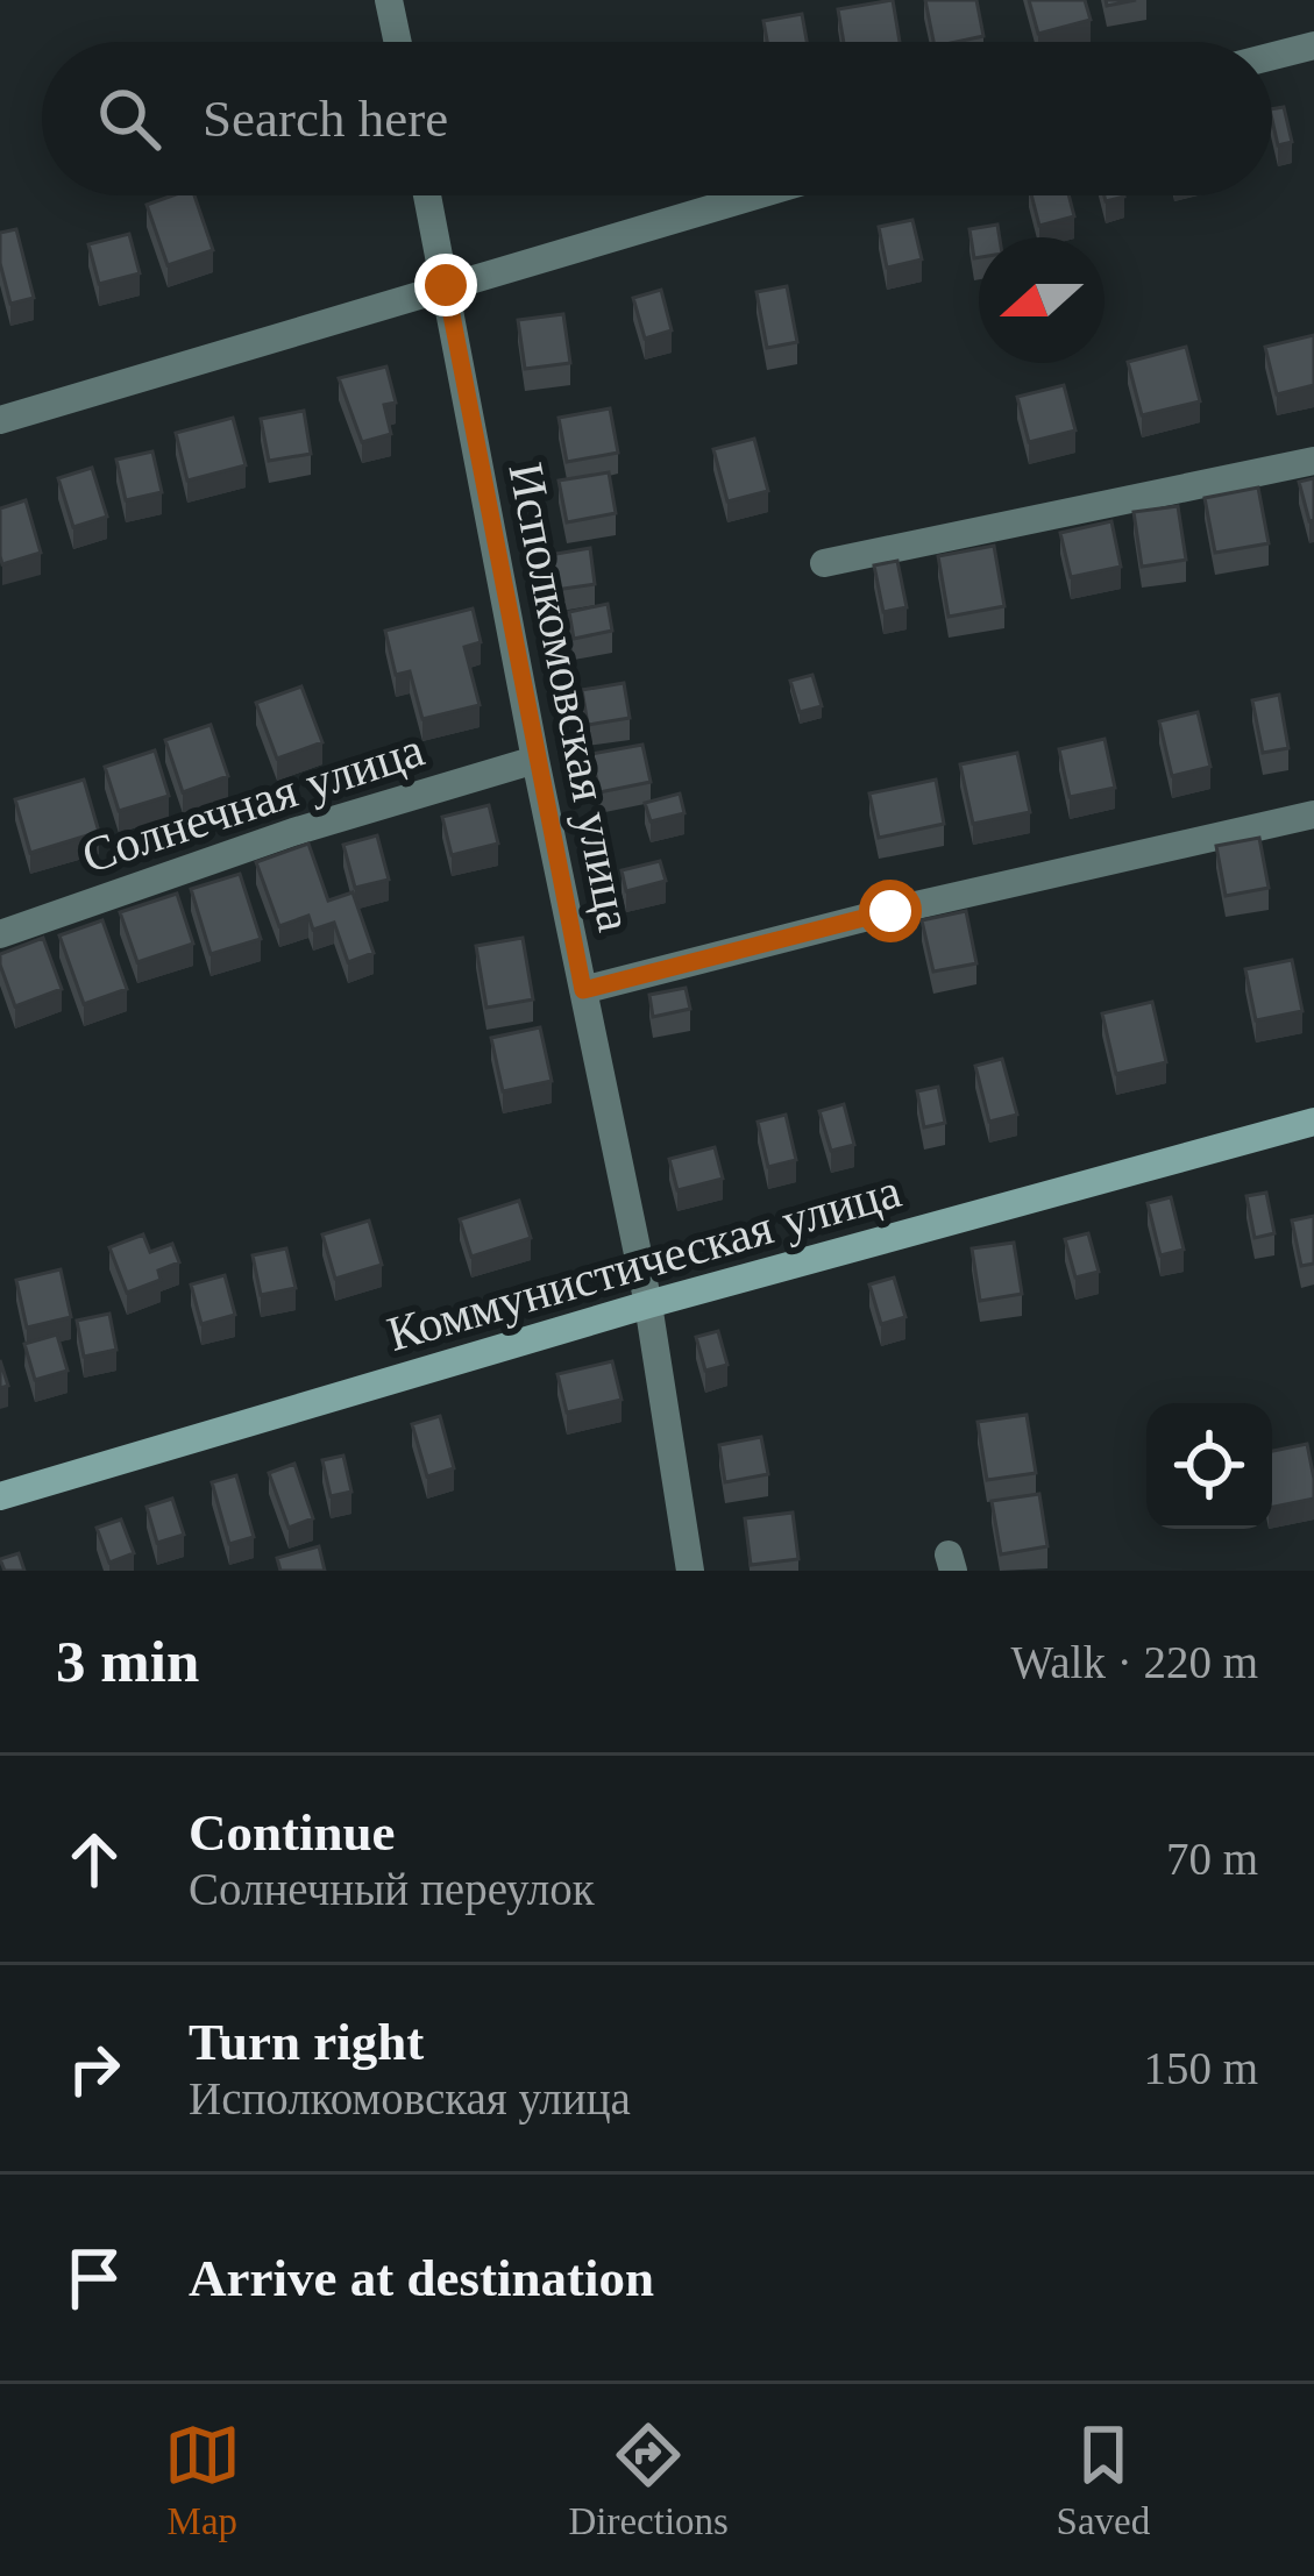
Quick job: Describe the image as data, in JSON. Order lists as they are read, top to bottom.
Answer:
{
  "streets": {
    "main road": ["Коммунистическая улица"],
    "street": ["Исполкомовская улица", "Солнечная улица"]
  },
  "crossings": [
    ["Исполкомовская улица", "Солнечная улица"],
    ["Исполкомовская улица", "Коммунистическая улица"]
  ],
  "north": "left",
  "page": {
    "search": "Search here",
    "heading": ["3 min", "Walk · 220 m"],
    "list": [
      ["Continue", "Солнечный переулок", "70 m"],
      ["Turn right", "Исполкомовская улица", "150 m"],
      "Arrive at destination"
    ],
    "nav": ["Map", "Directions", "Saved"]
  }
}
